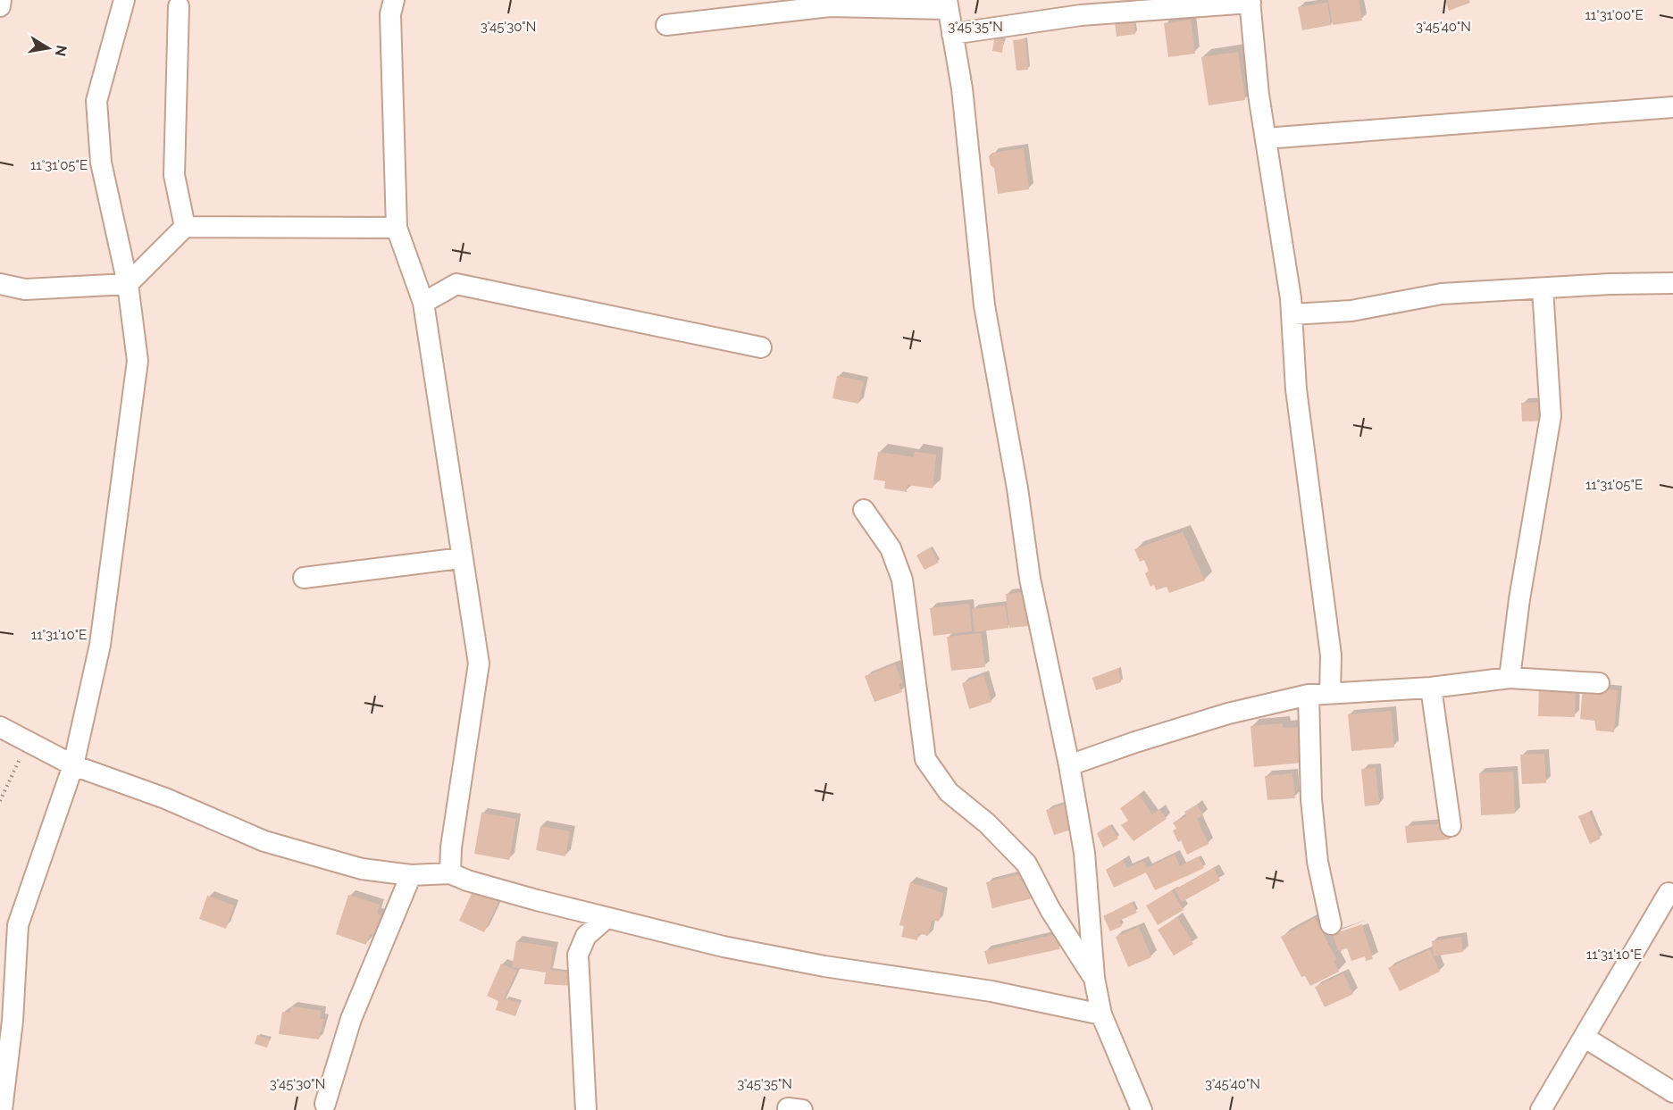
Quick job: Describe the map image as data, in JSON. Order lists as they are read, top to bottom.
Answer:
{
  "north": "right",
  "coordinates": [
    "11°31'00\"E",
    "3°45'30\"N",
    "3°45'35\"N",
    "3°45'40\"N",
    "11°31'05\"E",
    "11°31'10\"E"
  ]
}
